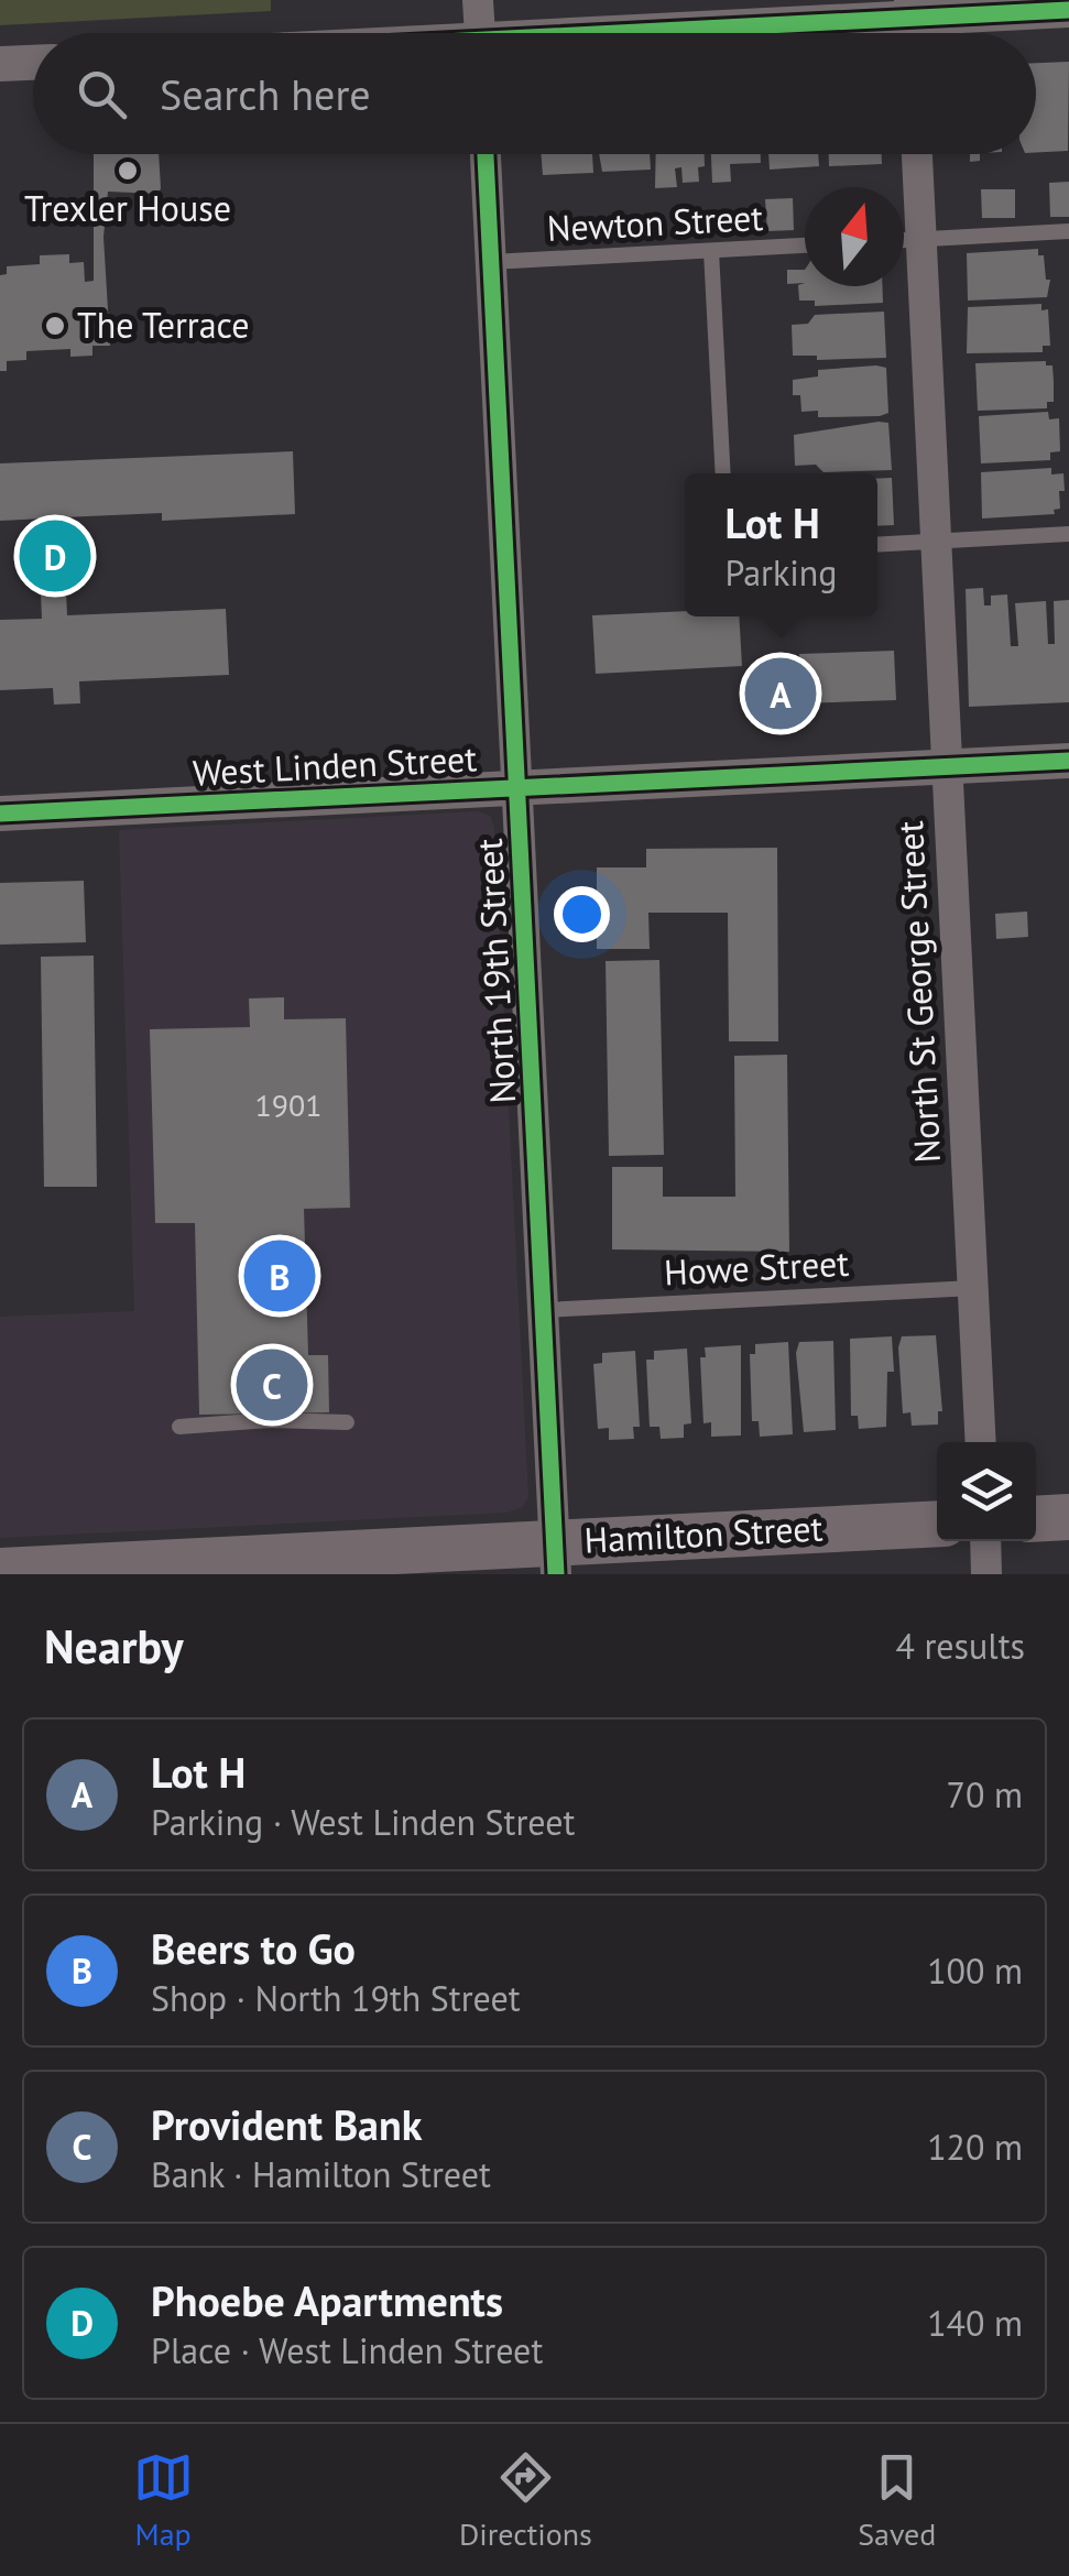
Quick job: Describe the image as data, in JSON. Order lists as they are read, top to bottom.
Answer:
{
  "streets": {
    "main road": ["Hamilton Street"],
    "street": ["West Linden Street", "North 19th Street", "North St George Street"],
    "lane": ["Newton Street", "Howe Street"]
  },
  "crossings": [
    ["Newton Street", "North 19th Street"],
    ["West Linden Street", "North 19th Street"],
    ["West Linden Street", "North St George Street"],
    ["North 19th Street", "Howe Street"],
    ["North 19th Street", "Hamilton Street"],
    ["North St George Street", "Howe Street"]
  ],
  "places": ["Trexler House", "The Terrace"],
  "house_numbers": ["1901"],
  "north": "top",
  "page": {
    "search": "Search here",
    "popup": ["Lot H", "Parking"],
    "pins": [
      "D",
      "A",
      "B",
      "C"
    ],
    "heading": ["Nearby", "4 results"],
    "list": [
      {
        "mark": "A",
        "name": "Lot H",
        "note": "Parking · West Linden Street",
        "value": "70 m"
      },
      {
        "mark": "B",
        "name": "Beers to Go",
        "note": "Shop · North 19th Street",
        "value": "100 m"
      },
      {
        "mark": "C",
        "name": "Provident Bank",
        "note": "Bank · Hamilton Street",
        "value": "120 m"
      },
      {
        "mark": "D",
        "name": "Phoebe Apartments",
        "note": "Place · West Linden Street",
        "value": "140 m"
      }
    ],
    "nav": ["Map", "Directions", "Saved"]
  }
}
